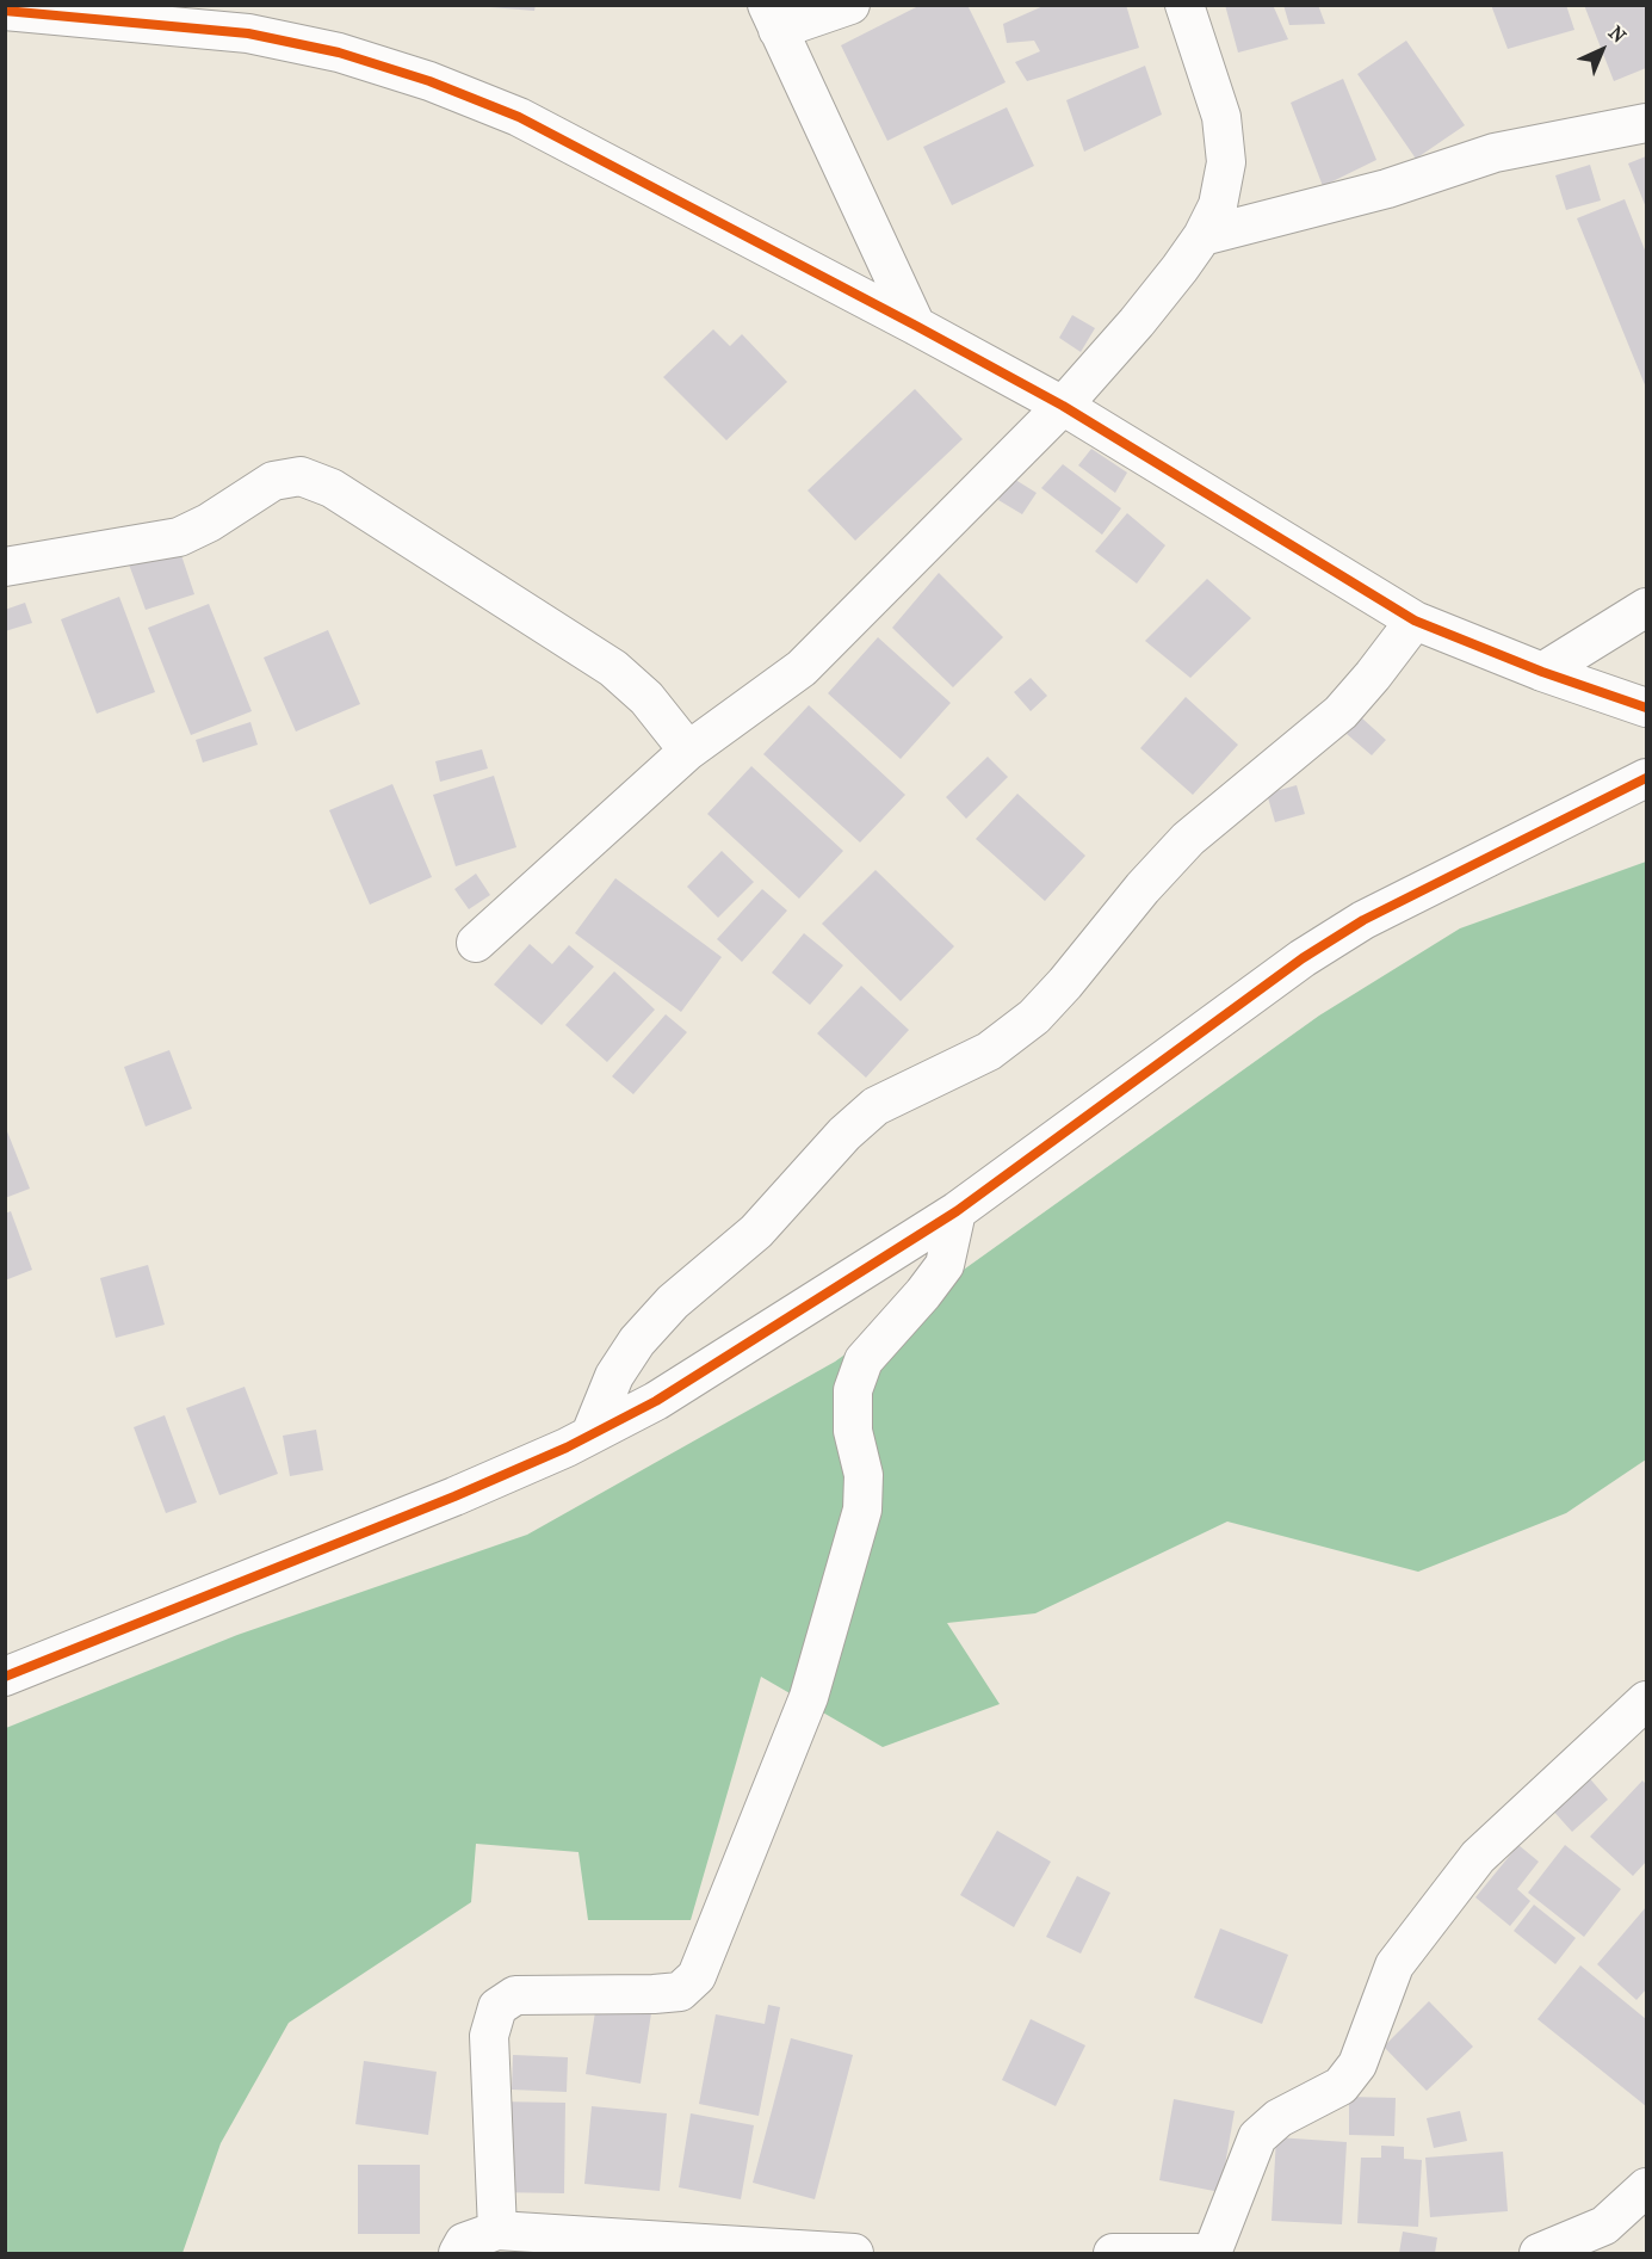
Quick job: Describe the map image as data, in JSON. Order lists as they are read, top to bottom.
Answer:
{
  "north": "top right"
}
